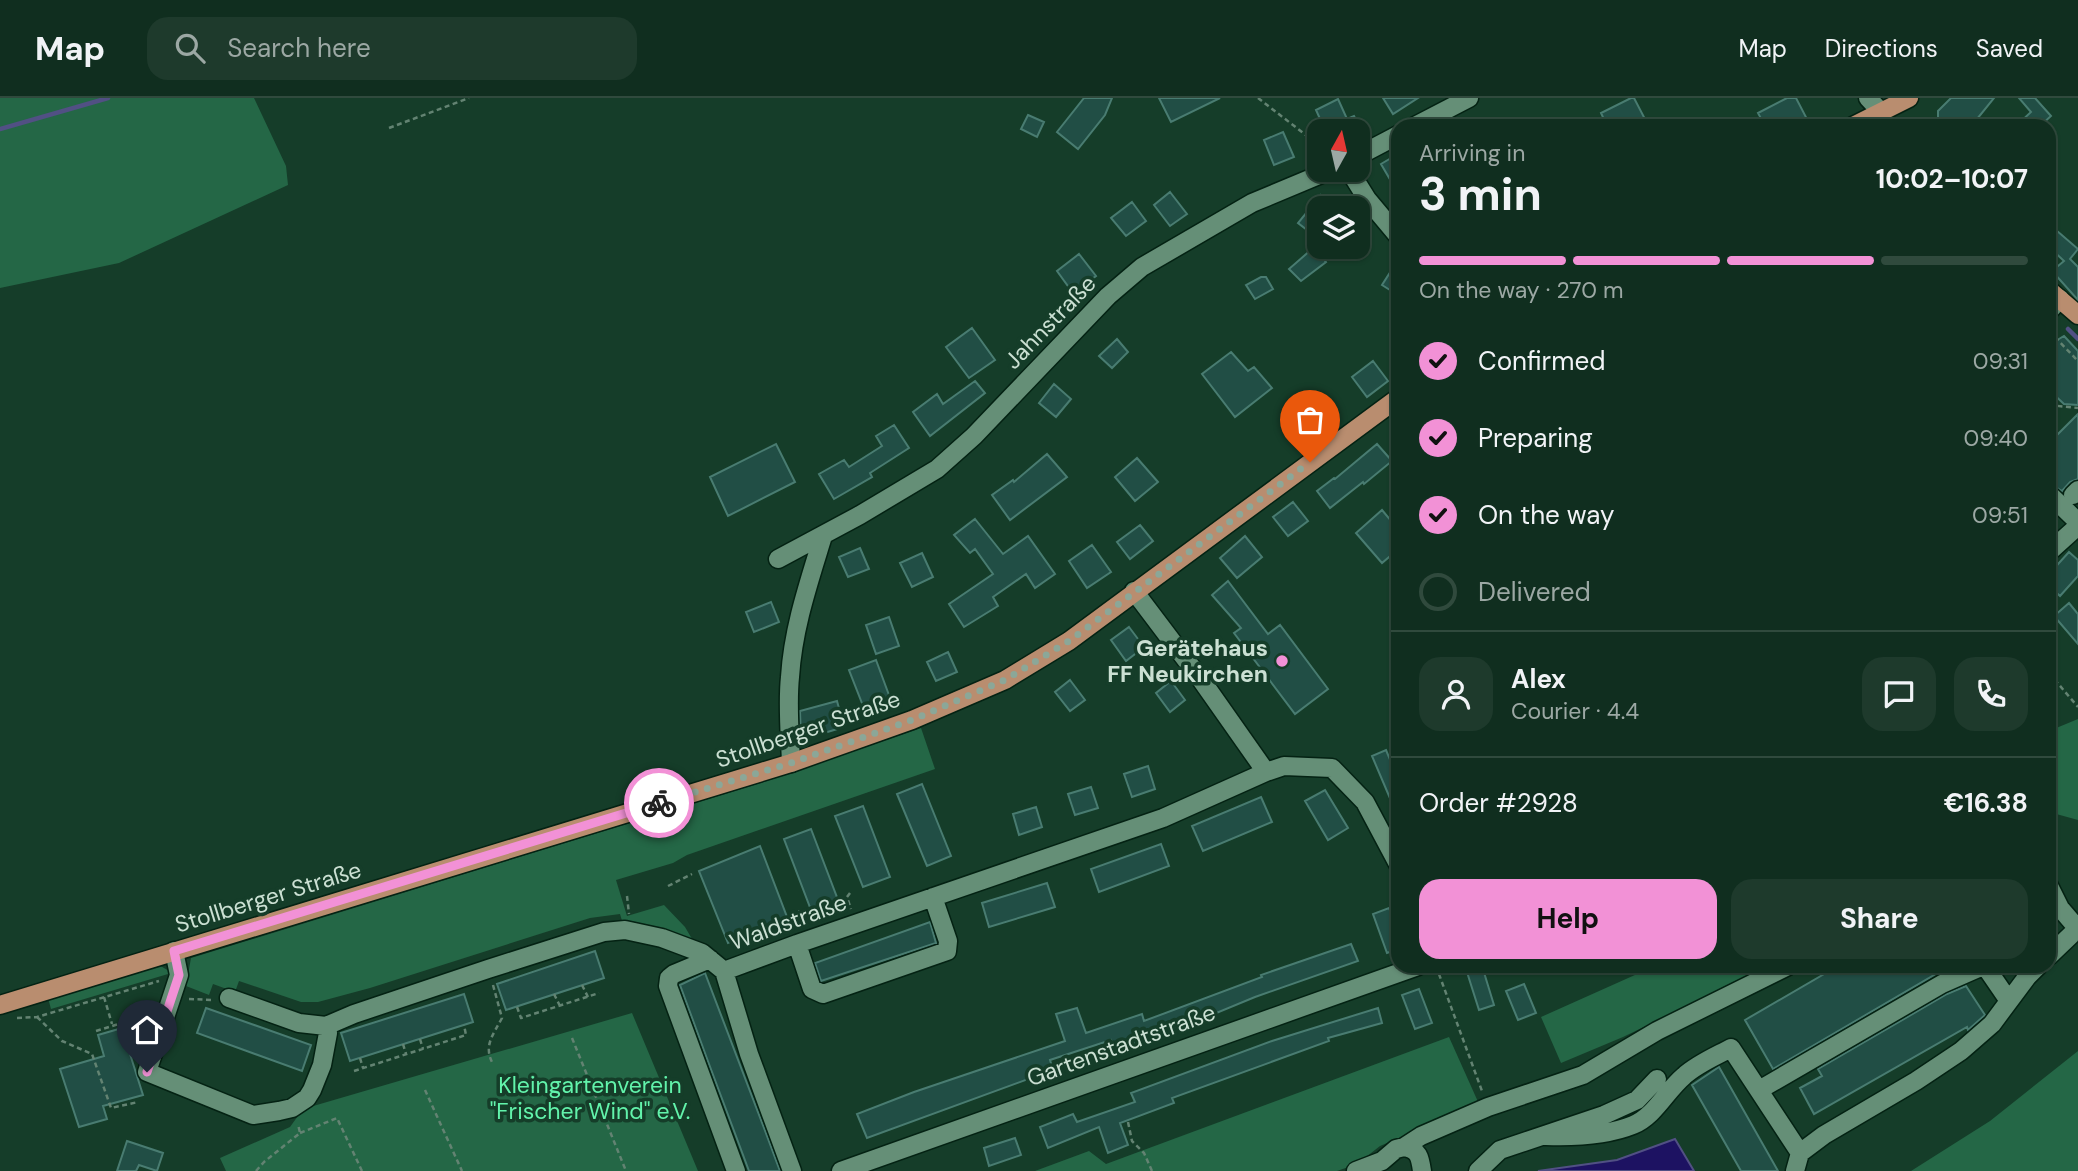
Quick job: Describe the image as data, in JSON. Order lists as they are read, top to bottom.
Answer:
{
  "streets": {
    "main road": ["Stollberger Straße"],
    "street": ["Jahnstraße", "Waldstraße", "Gartenstadtstraße"]
  },
  "parks": ["Kleingartenverein \"Frischer Wind\" e.V."],
  "places": ["Gerätehaus FF Neukirchen"],
  "north": "top",
  "page": {
    "header": "Map",
    "search": "Search here",
    "nav": ["Map", "Directions", "Saved"],
    "heading": ["3 min", "Arriving in", "10:02–10:07"],
    "panel": [
      "Alex",
      "Courier · 4.4",
      "Order #2928",
      "€16.38"
    ],
    "bar": "On the way · 270 m",
    "list": [
      ["Confirmed", "09:31"],
      ["Preparing", "09:40"],
      ["On the way", "09:51"],
      "Delivered"
    ],
    "buttons": ["Help", "Share"]
  }
}
